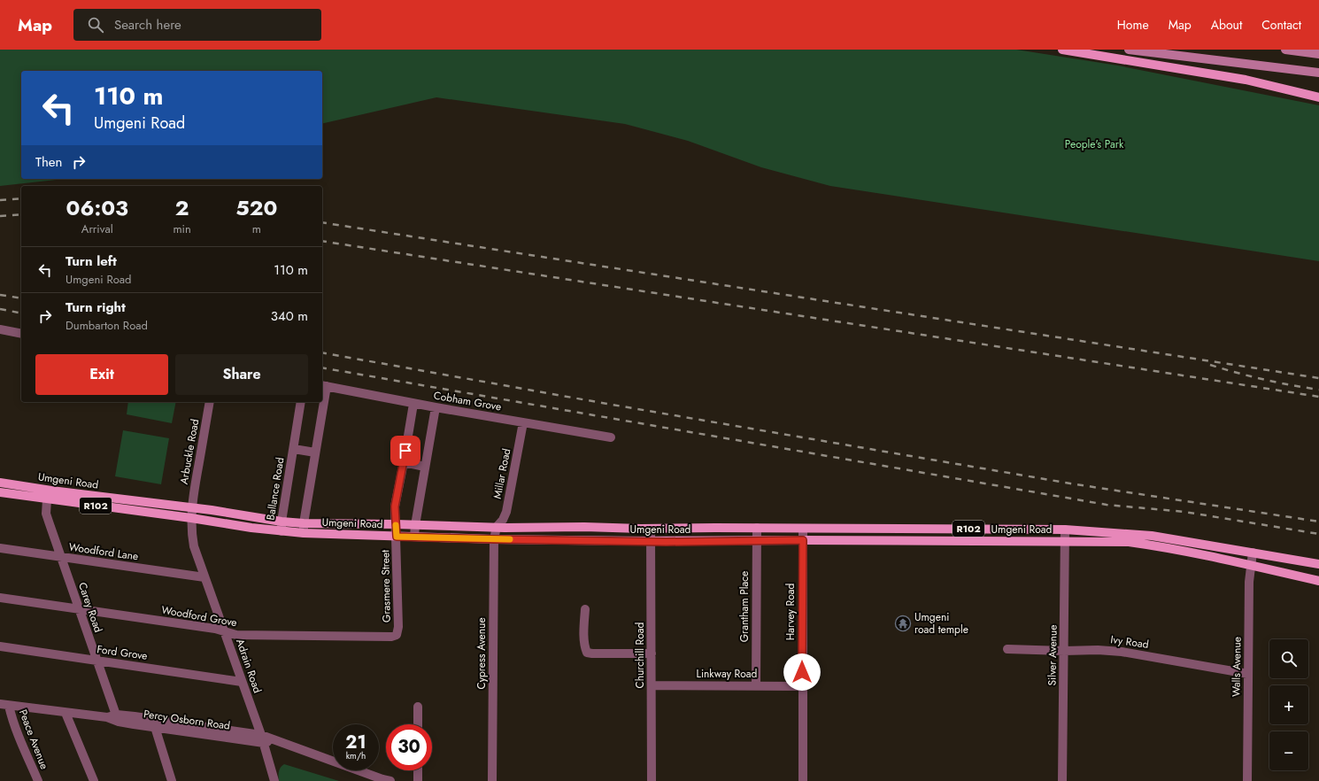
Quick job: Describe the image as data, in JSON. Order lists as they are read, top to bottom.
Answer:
{
  "streets": {
    "main road": ["Umgeni Road", "R102"],
    "street": [
      "Cobham Grove",
      "Arbuckle Road",
      "Millar Road",
      "Ballance Road",
      "Woodford Lane",
      "Grasmere Street",
      "Grantham Place",
      "Carey Road",
      "Harvey Road",
      "Woodford Grove",
      "Ivy Road",
      "Ford Grove",
      "Cypress Avenue",
      "Churchill Road",
      "Silver Avenue",
      "Adrain Road",
      "Walls Avenue",
      "Linkway Road",
      "Percy Osborn Road",
      "Peace Avenue"
    ]
  },
  "crossings": [
    ["Cobham Grove", "Millar Road"],
    ["Cobham Grove", "Grasmere Street"],
    ["Arbuckle Road", "Umgeni Road"],
    ["Arbuckle Road", "Adrain Road"],
    ["Millar Road", "Umgeni Road"],
    ["Millar Road", "Cypress Avenue"],
    ["Umgeni Road", "Ballance Road"],
    ["Umgeni Road", "Grasmere Street"],
    ["Umgeni Road", "Grantham Place"],
    ["Umgeni Road", "Carey Road"],
    ["Umgeni Road", "Harvey Road"],
    ["Umgeni Road", "Cypress Avenue"],
    ["Umgeni Road", "Churchill Road"],
    ["Umgeni Road", "Silver Avenue"],
    ["Umgeni Road", "Adrain Road"],
    ["Umgeni Road", "Walls Avenue"],
    ["Woodford Lane", "Carey Road"],
    ["Woodford Lane", "Adrain Road"],
    ["Grasmere Street", "Woodford Grove"],
    ["Grantham Place", "Linkway Road"],
    ["Carey Road", "Woodford Grove"],
    ["Carey Road", "Ford Grove"],
    ["Carey Road", "Percy Osborn Road"],
    ["Harvey Road", "Linkway Road"],
    ["Woodford Grove", "Adrain Road"],
    ["Ivy Road", "Silver Avenue"],
    ["Ivy Road", "Walls Avenue"],
    ["Ford Grove", "Adrain Road"],
    ["Churchill Road", "Linkway Road"],
    ["Adrain Road", "Percy Osborn Road"],
    ["Percy Osborn Road", "Peace Avenue"]
  ],
  "parks": ["People's Park"],
  "places": {
    "temple": ["Umgeni road temple"]
  },
  "page": {
    "header": "Map",
    "search": "Search here",
    "nav": [
      "Home",
      "Map",
      "About",
      "Contact"
    ],
    "turn": ["110 m", "Umgeni Road"],
    "then": "Then",
    "eta": [
      "06:03",
      "Arrival",
      "2",
      "min",
      "520",
      "m"
    ],
    "list": [
      {
        "name": "Turn left",
        "note": "Umgeni Road",
        "value": "110 m"
      },
      {
        "name": "Turn right",
        "note": "Dumbarton Road",
        "value": "340 m"
      }
    ],
    "buttons": ["Exit", "Share"],
    "map_buttons": ["+", "−"],
    "speed": "21 km/h",
    "limit": "30"
  }
}
